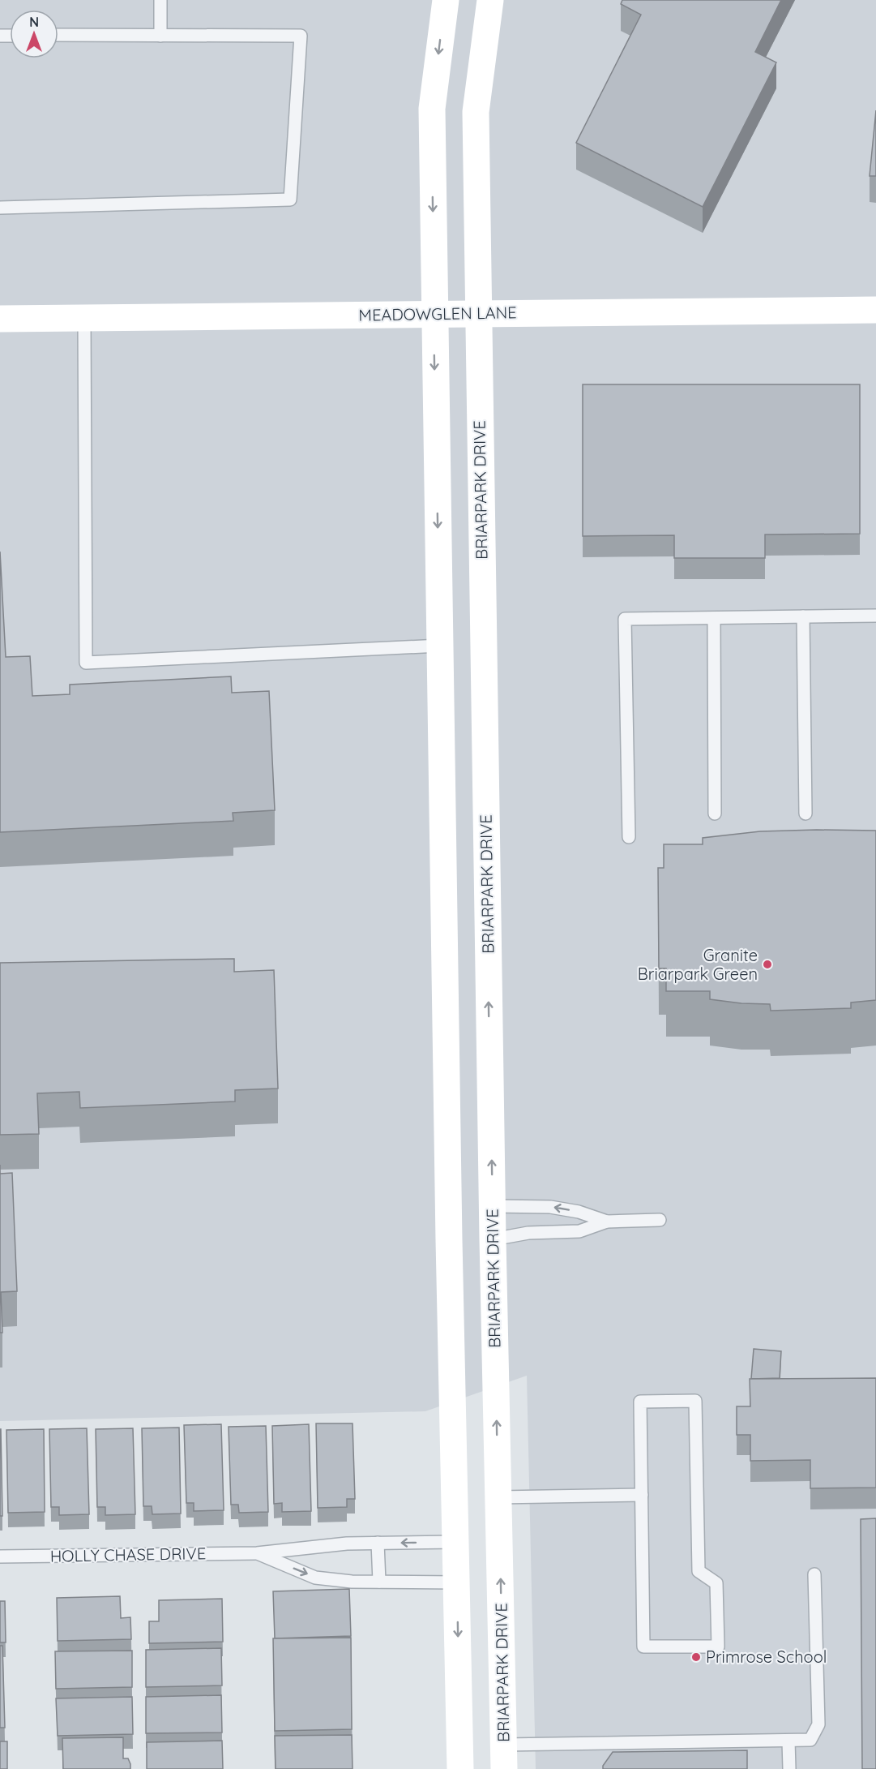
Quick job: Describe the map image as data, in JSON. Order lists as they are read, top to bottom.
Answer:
{
  "streets": {
    "street": ["MEADOWGLEN LANE", "BRIARPARK DRIVE"],
    "lane": ["HOLLY CHASE DRIVE"]
  },
  "crossings": [
    ["MEADOWGLEN LANE", "BRIARPARK DRIVE"]
  ],
  "places": ["Granite Briarpark Green", "Primrose School"],
  "north": "top"
}
